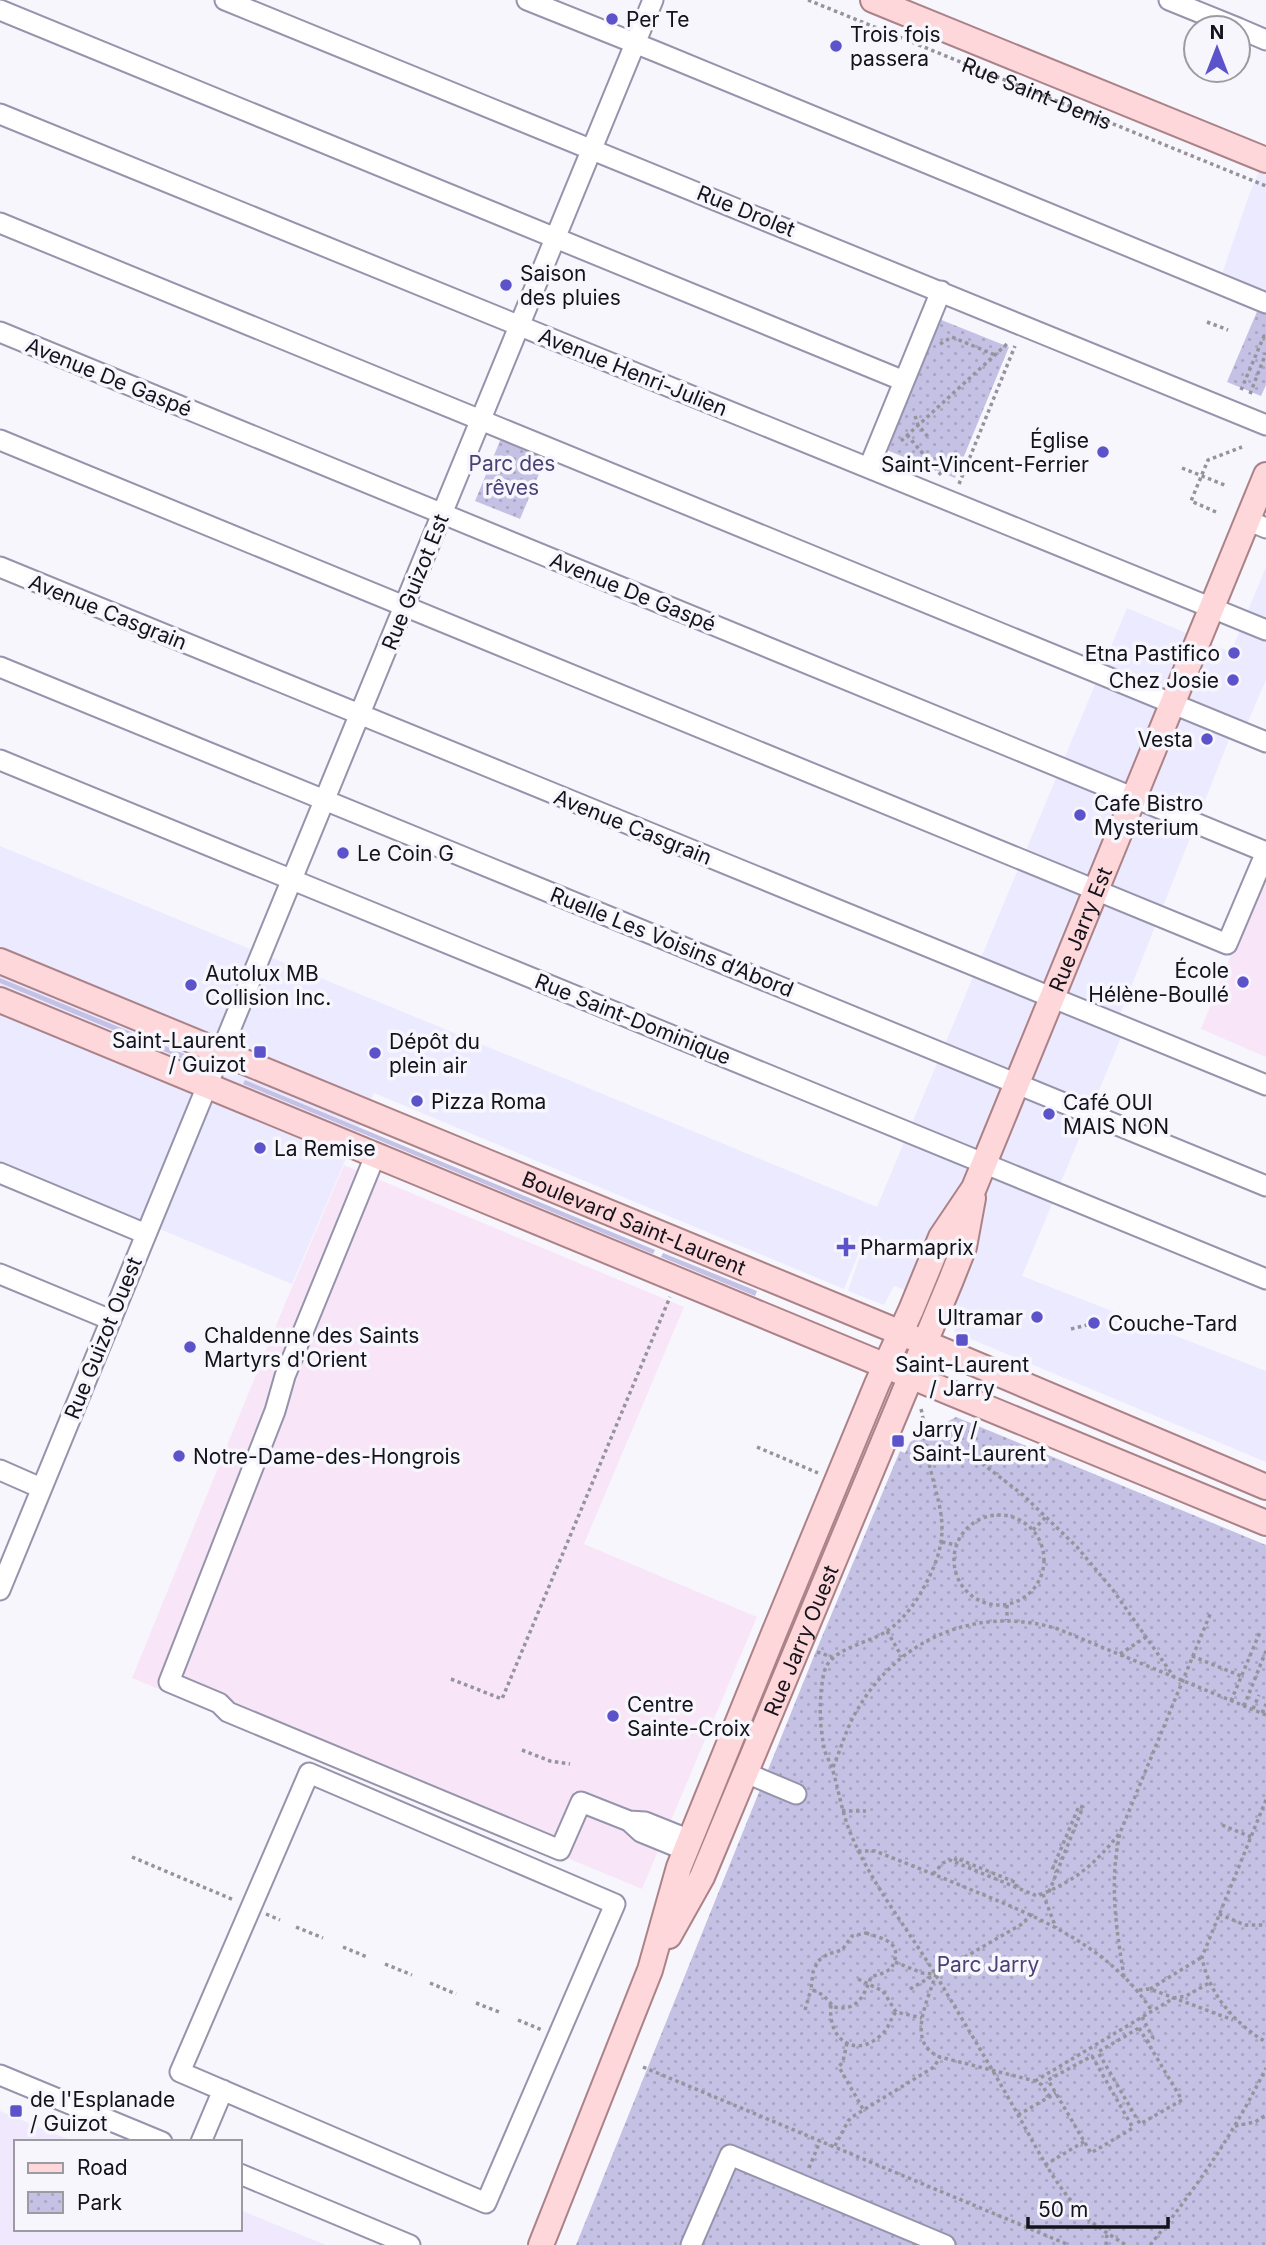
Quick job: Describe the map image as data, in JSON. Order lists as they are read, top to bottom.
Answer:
{
  "streets": {
    "main road": [
      "Rue Saint-Denis",
      "Rue Jarry Est",
      "Boulevard Saint-Laurent",
      "Rue Jarry Ouest"
    ],
    "street": [
      "Rue Drolet",
      "Avenue Henri-Julien",
      "Avenue De Gaspé",
      "Rue Guizot Est",
      "Avenue Casgrain",
      "Ruelle Les Voisins d’Abord",
      "Rue Saint-Dominique",
      "Rue Guizot Ouest"
    ]
  },
  "crossings": [
    ["Rue Drolet", "Rue Guizot Est"],
    ["Avenue Henri-Julien", "Rue Guizot Est"],
    ["Avenue Henri-Julien", "Rue Jarry Est"],
    ["Avenue De Gaspé", "Rue Guizot Est"],
    ["Avenue De Gaspé", "Rue Jarry Est"],
    ["Rue Guizot Est", "Avenue Casgrain"],
    ["Rue Guizot Est", "Ruelle Les Voisins d’Abord"],
    ["Rue Guizot Est", "Rue Saint-Dominique"],
    ["Rue Guizot Est", "Boulevard Saint-Laurent"],
    ["Rue Guizot Est", "Rue Guizot Ouest"],
    ["Avenue Casgrain", "Rue Jarry Est"],
    ["Rue Jarry Est", "Ruelle Les Voisins d’Abord"],
    ["Rue Jarry Est", "Rue Saint-Dominique"],
    ["Rue Jarry Est", "Boulevard Saint-Laurent"],
    ["Rue Jarry Est", "Rue Jarry Ouest"],
    ["Boulevard Saint-Laurent", "Rue Guizot Ouest"],
    ["Boulevard Saint-Laurent", "Rue Jarry Ouest"]
  ],
  "parks": ["Parc des rêves", "Parc Jarry"],
  "places": {
    "other": [
      "Per Te",
      "Trois fois passera",
      "Saison des pluies",
      "Église Saint-Vincent-Ferrier",
      "Etna Pastifico",
      "Chez Josie",
      "Vesta",
      "Cafe Bistro Mysterium",
      "Le Coin G",
      "École Hélène-Boullé",
      "Autolux MB Collision Inc.",
      "Dépôt du plein air",
      "Pizza Roma",
      "Café OUI MAIS NON",
      "La Remise",
      "Ultramar",
      "Couche-Tard",
      "Chaldenne des Saints Martyrs d'Orient",
      "Notre-Dame-des-Hongrois",
      "Centre Sainte-Croix"
    ],
    "transit": [
      "Saint-Laurent / Guizot",
      "Saint-Laurent / Jarry",
      "Jarry / Saint-Laurent",
      "de l'Esplanade / Guizot"
    ],
    "health": ["Pharmaprix"]
  },
  "legend": ["Road", "Park"],
  "scale_bar": "50 m",
  "north": "top"
}
